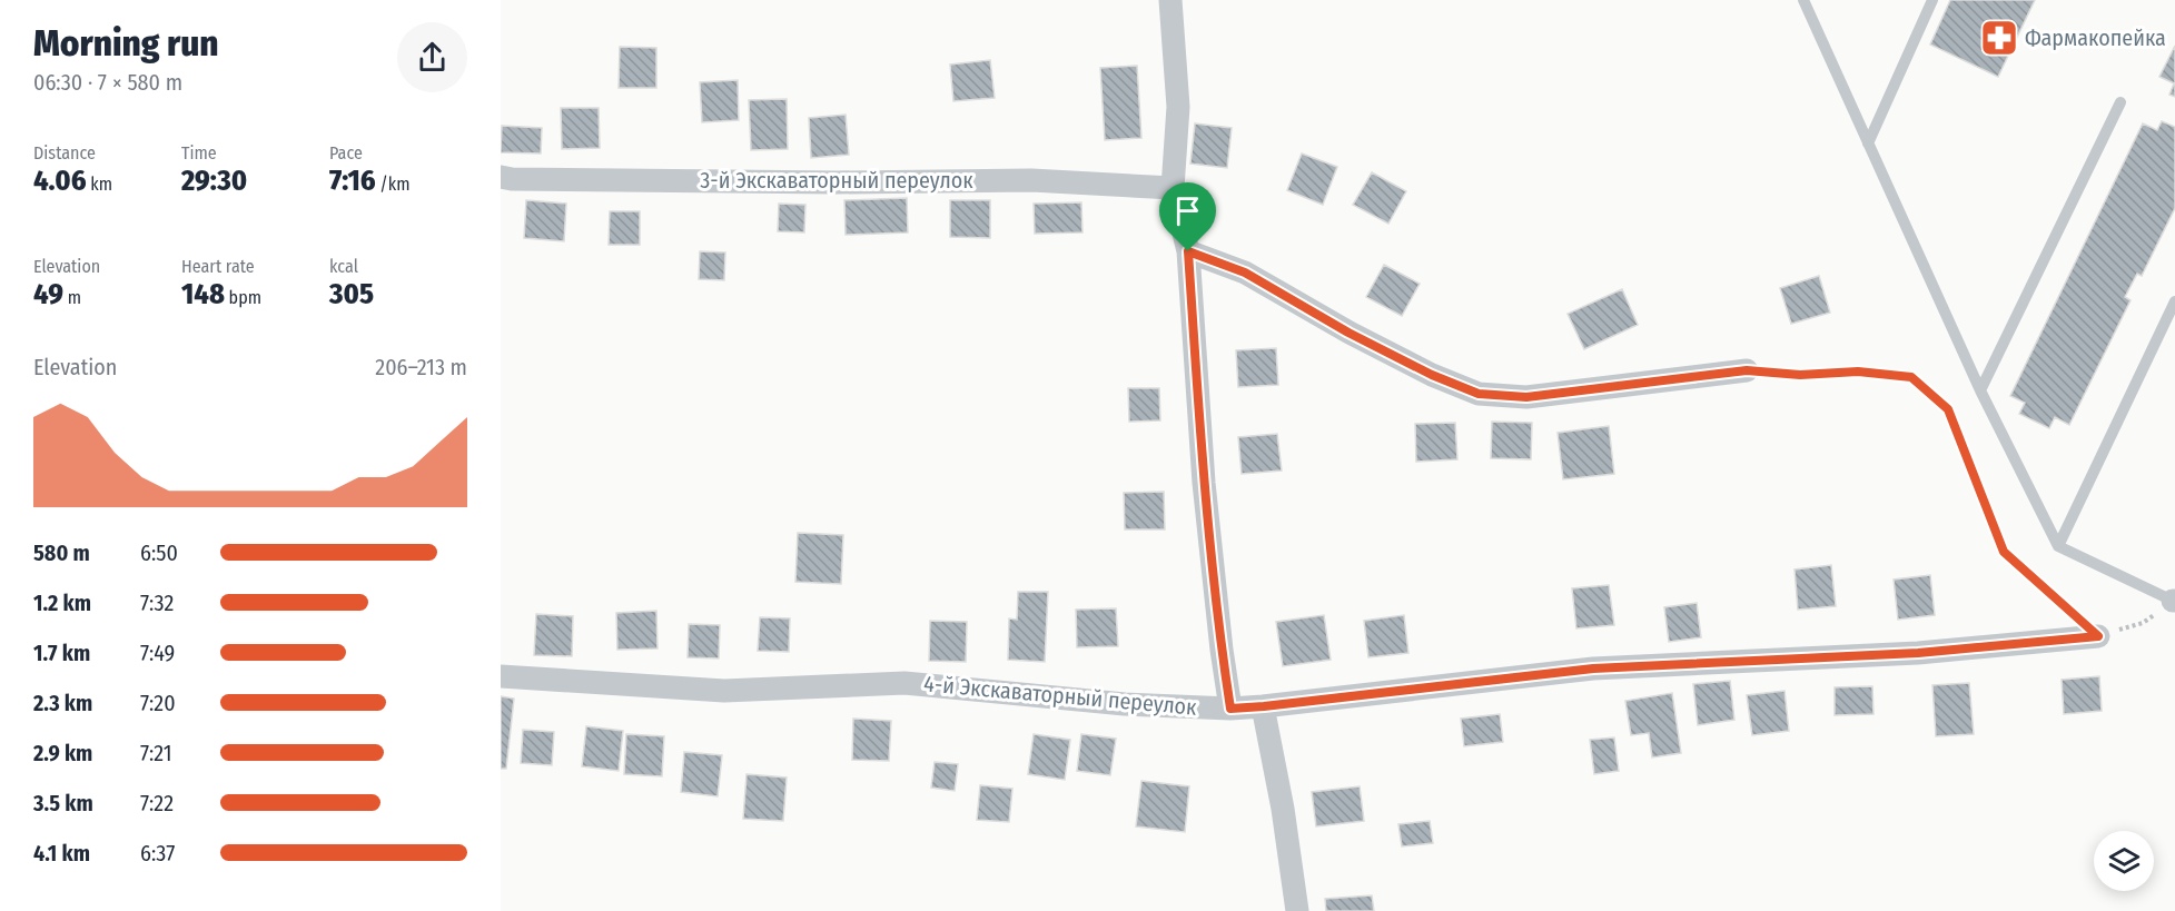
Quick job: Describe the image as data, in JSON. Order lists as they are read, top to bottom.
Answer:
{
  "streets": {
    "street": ["3-й Экскаваторный переулок", "4-й Экскаваторный переулок"]
  },
  "places": {
    "pharmacy": ["Фармакопейка"]
  },
  "page": {
    "heading": ["Morning run", "06:30 · 7 × 580 m"],
    "stats": [
      ["Distance", "4.06 km"],
      ["Time", "29:30"],
      ["Pace", "7:16 /km"],
      ["Elevation", "49 m"],
      ["Heart rate", "148 bpm"],
      ["kcal", "305"]
    ],
    "chart": ["Elevation", "206–213 m"],
    "list": [
      {
        "name": "580 m",
        "note": "6:50"
      },
      {
        "name": "1.2 km",
        "note": "7:32"
      },
      {
        "name": "1.7 km",
        "note": "7:49"
      },
      {
        "name": "2.3 km",
        "note": "7:20"
      },
      {
        "name": "2.9 km",
        "note": "7:21"
      },
      {
        "name": "3.5 km",
        "note": "7:22"
      },
      {
        "name": "4.1 km",
        "note": "6:37"
      }
    ]
  }
}
